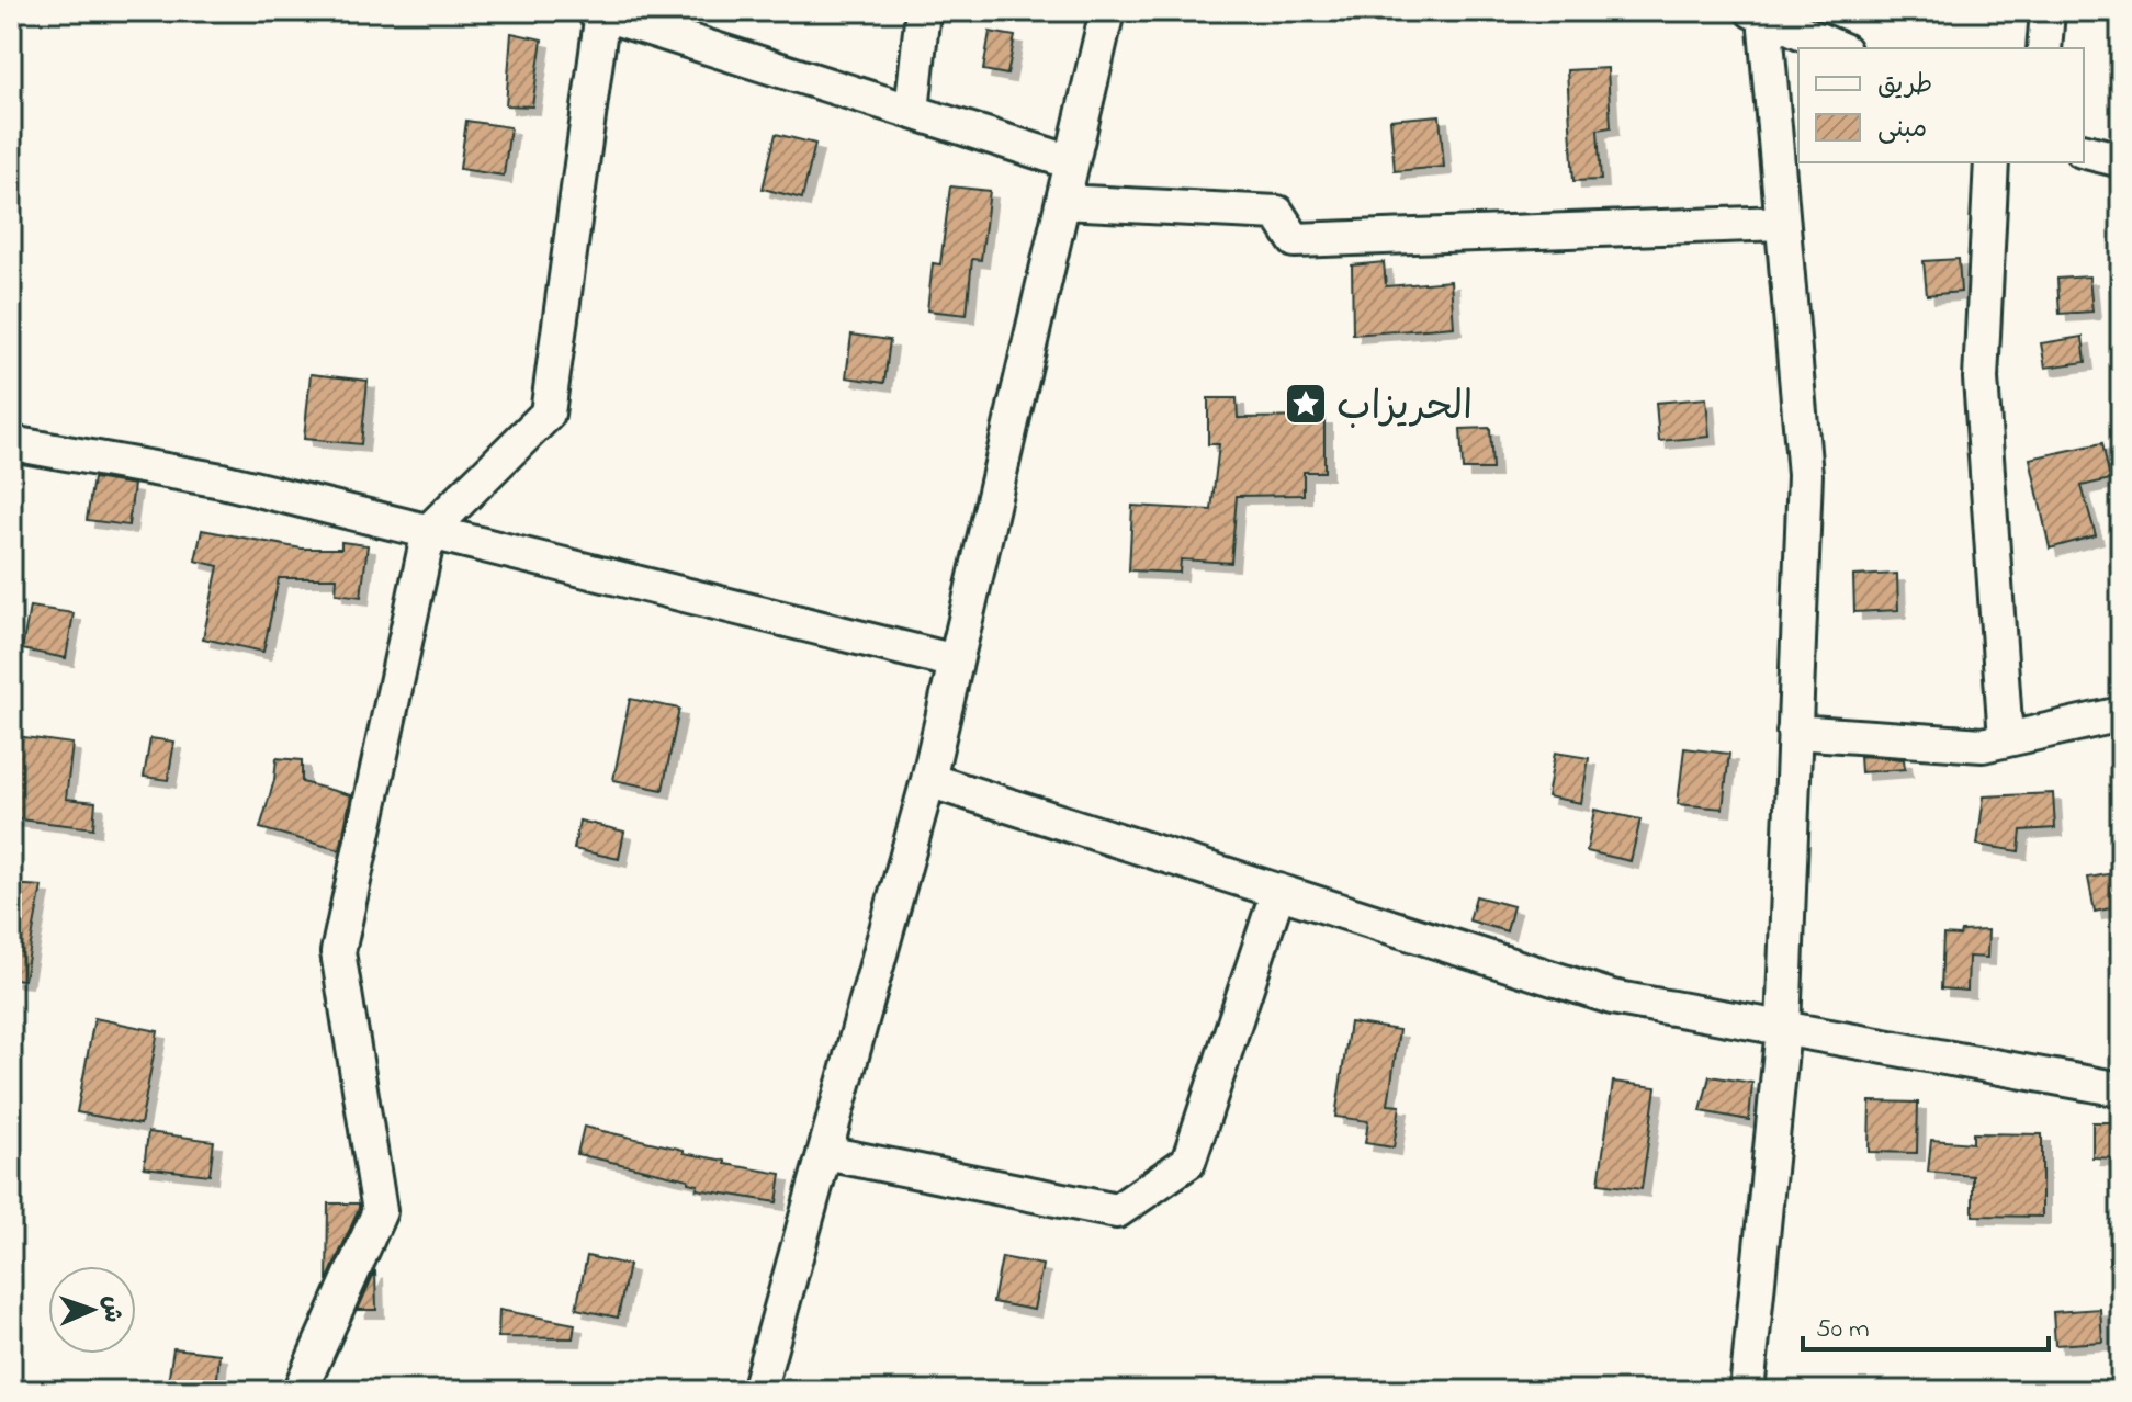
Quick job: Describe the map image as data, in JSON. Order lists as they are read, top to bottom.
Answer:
{
  "places": {
    "place": ["الحريزاب"]
  },
  "legend": ["طريق", "مبنى"],
  "scale_bar": "50 m",
  "north": "right"
}
